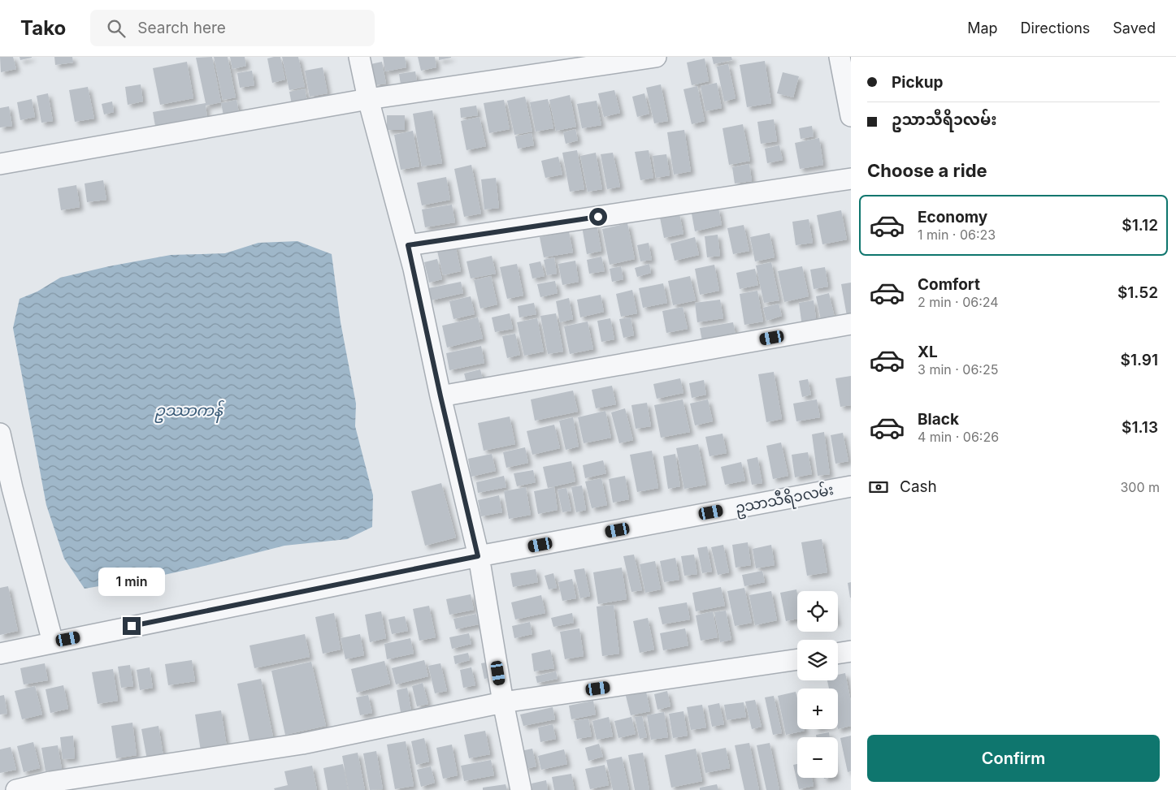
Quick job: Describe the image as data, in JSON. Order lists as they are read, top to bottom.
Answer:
{
  "streets": {
    "street": ["ဥသာသီရိ၁လမ်း"]
  },
  "water": ["ဥဿာကန်"],
  "page": {
    "header": "Tako",
    "search": "Search here",
    "nav": ["Map", "Directions", "Saved"],
    "banner": ["Pickup", "ဥသာသီရိ၁လမ်း"],
    "heading": "Choose a ride",
    "list": [
      {
        "name": "Economy",
        "note": "1 min · 06:23",
        "value": "$1.12"
      },
      {
        "name": "Comfort",
        "note": "2 min · 06:24",
        "value": "$1.52"
      },
      {
        "name": "XL",
        "note": "3 min · 06:25",
        "value": "$1.91"
      },
      {
        "name": "Black",
        "note": "4 min · 06:26",
        "value": "$1.13"
      }
    ],
    "pay": ["Cash", "300 m"],
    "bubble": "1 min",
    "map_buttons": ["+", "−"],
    "buttons": "Confirm"
  }
}
